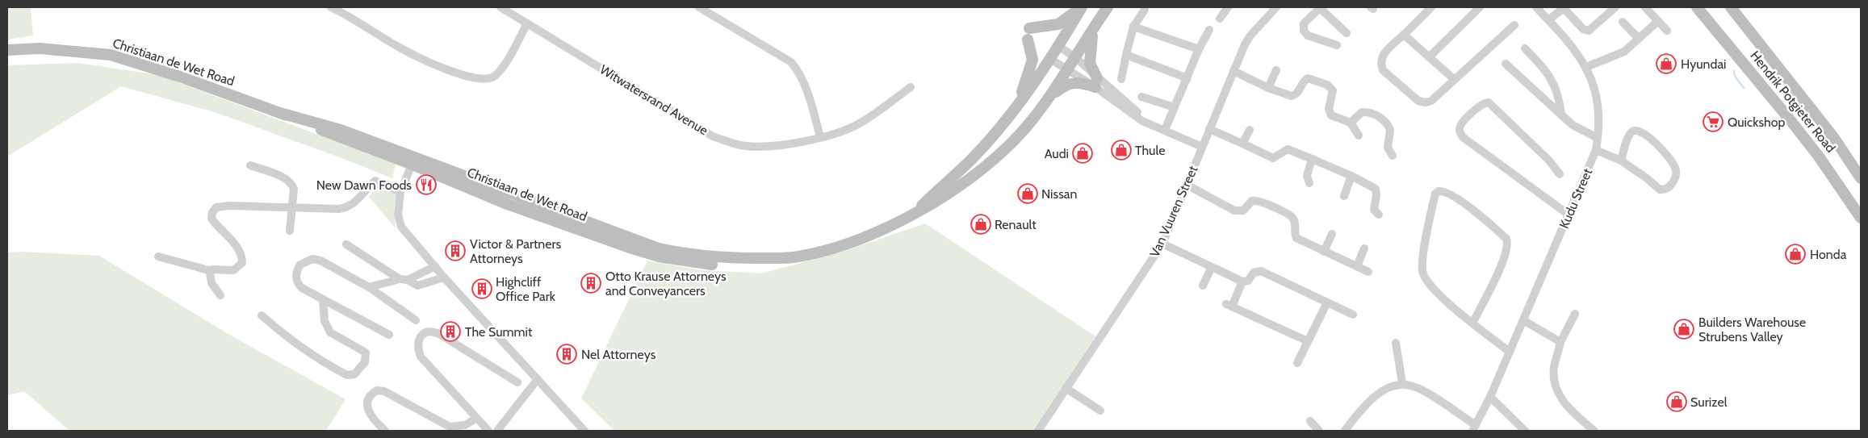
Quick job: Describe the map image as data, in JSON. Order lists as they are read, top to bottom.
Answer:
{
  "streets": {
    "main road": ["Christiaan de Wet Road", "Hendrik Potgieter Road"],
    "street": ["Witwatersrand Avenue", "Kudu Street", "Van Vuuren Street"]
  },
  "places": {
    "shop": [
      "Hyundai",
      "Thule",
      "Audi",
      "Nissan",
      "Renault",
      "Honda",
      "Builders Warehouse Strubens Valley",
      "Surizel"
    ],
    "supermarket": ["Quickshop"],
    "restaurant": ["New Dawn Foods"],
    "building": [
      "Victor & Partners Attorneys",
      "Otto Krause Attorneys and Conveyancers",
      "Highcliff Office Park",
      "The Summit",
      "Nel Attorneys"
    ]
  }
}
